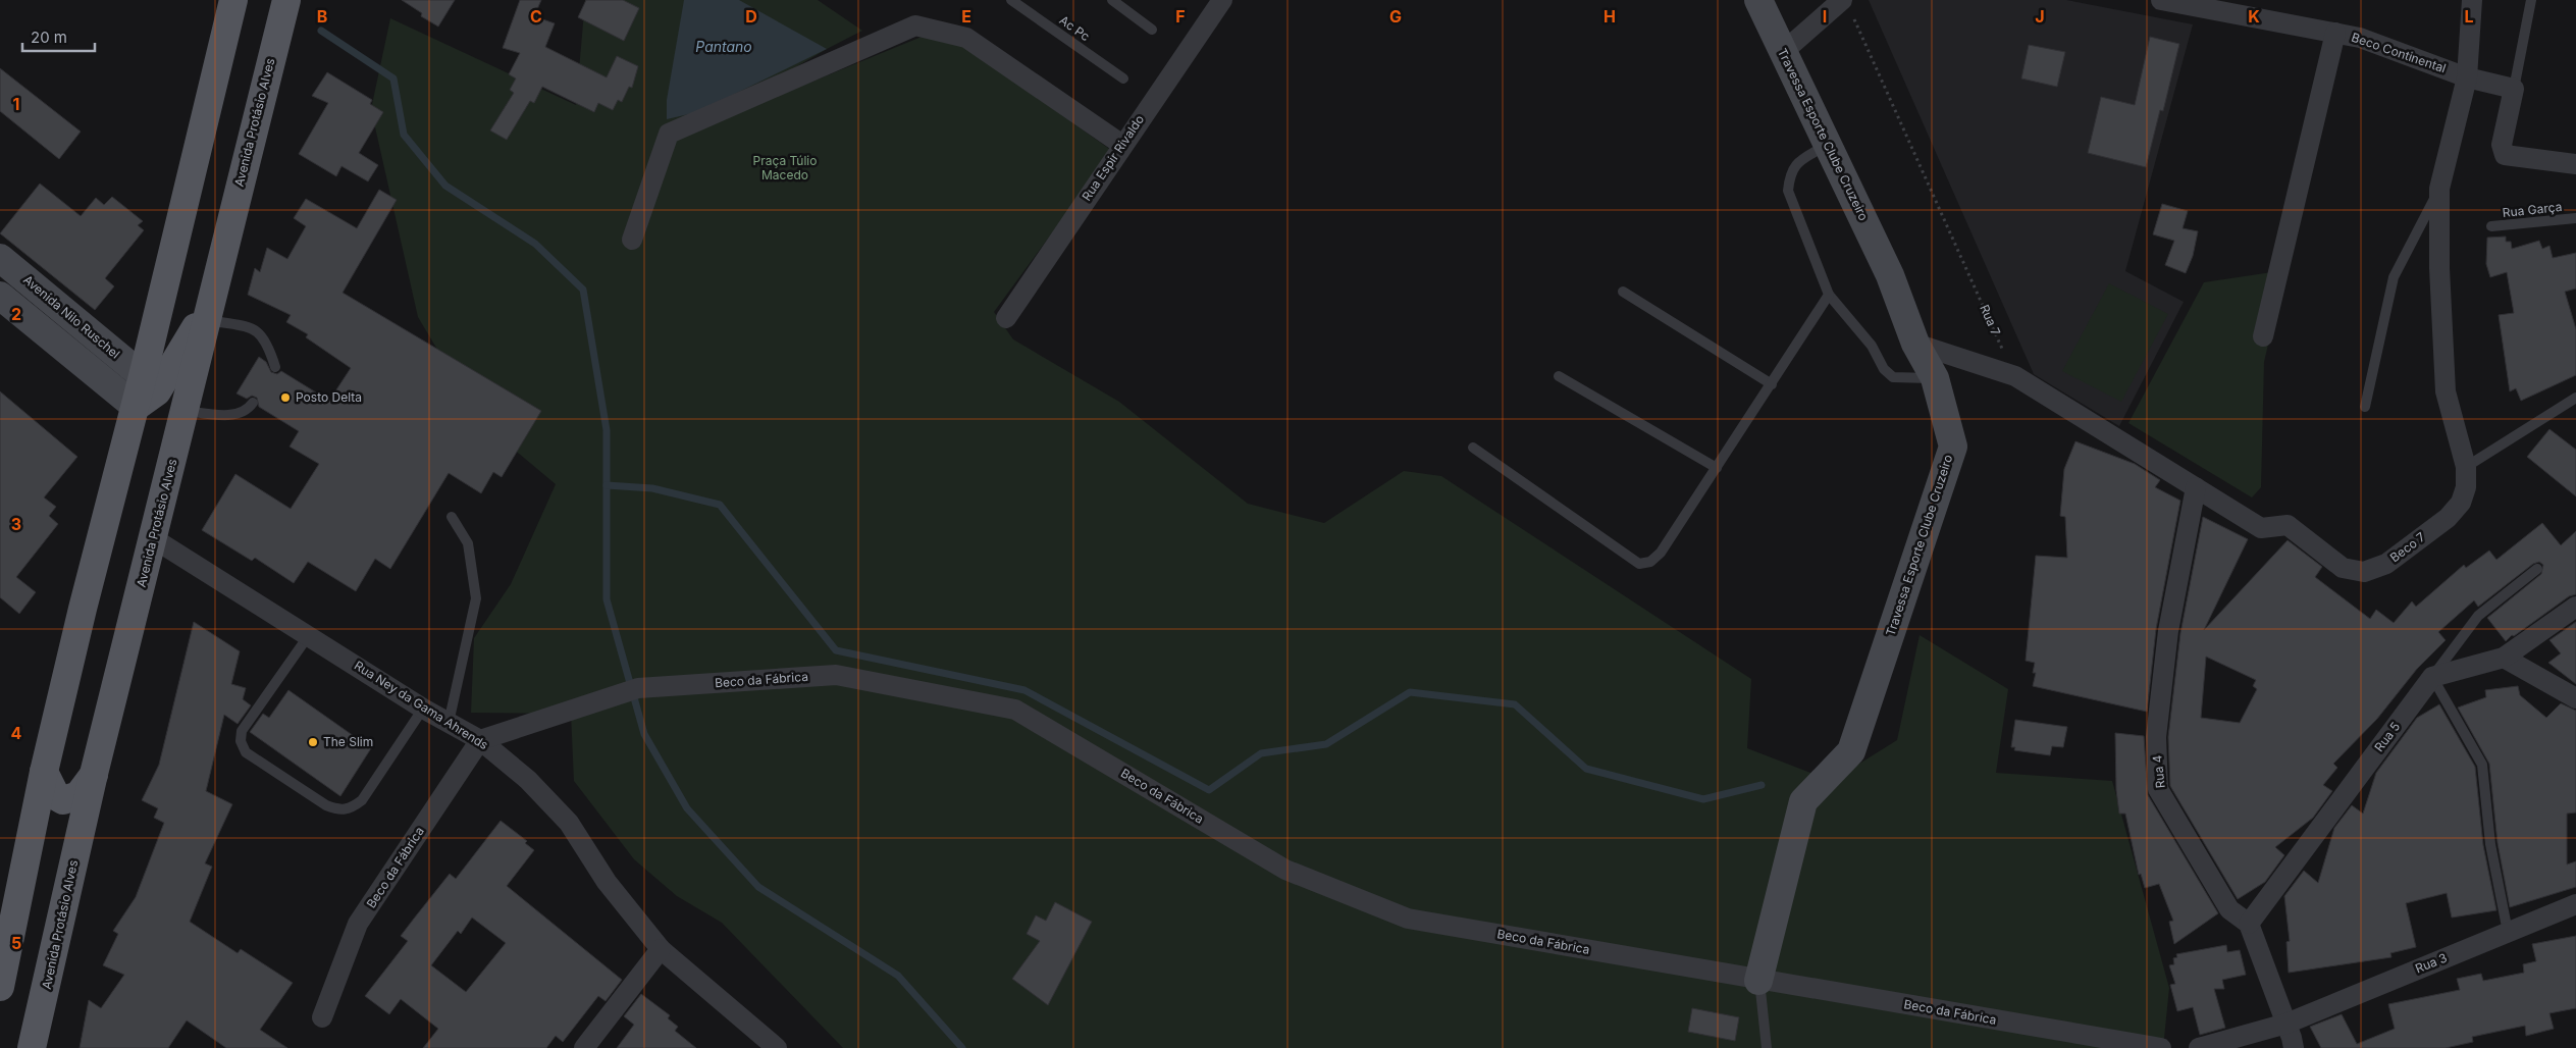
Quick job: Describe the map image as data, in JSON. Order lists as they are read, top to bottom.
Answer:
{
  "streets": {
    "main road": ["Avenida Protásio Alves"],
    "street": [
      "Beco Continental",
      "Travessa Esporte Clube Cruzeiro",
      "Rua Espir Rivaldo",
      "Avenida Nilo Ruschel",
      "Beco 7",
      "Beco da Fábrica",
      "Rua Ney da Gama Ahrends",
      "Rua 5",
      "Rua 4",
      "Rua 3"
    ],
    "lane": ["Ac Pc", "Rua Garça"],
    "path": ["Rua 7"]
  },
  "crossings": [
    ["Beco Continental", "Beco 7"],
    ["Avenida Protásio Alves", "Rua Ney da Gama Ahrends"],
    ["Travessa Esporte Clube Cruzeiro", "Beco da Fábrica"],
    ["Beco 7", "Rua 4"],
    ["Beco da Fábrica", "Rua Ney da Gama Ahrends"],
    ["Rua 5", "Rua 4"]
  ],
  "water": ["Pantano"],
  "parks": ["Praça Túlio Macedo"],
  "places": ["Posto Delta", "The Slim"],
  "scale_bar": "20 m",
  "grid": {
    "columns": [
      "B",
      "C",
      "D",
      "E",
      "F",
      "G",
      "H",
      "I",
      "J",
      "K",
      "L"
    ],
    "rows": [
      "1",
      "2",
      "3",
      "4",
      "5"
    ]
  }
}
